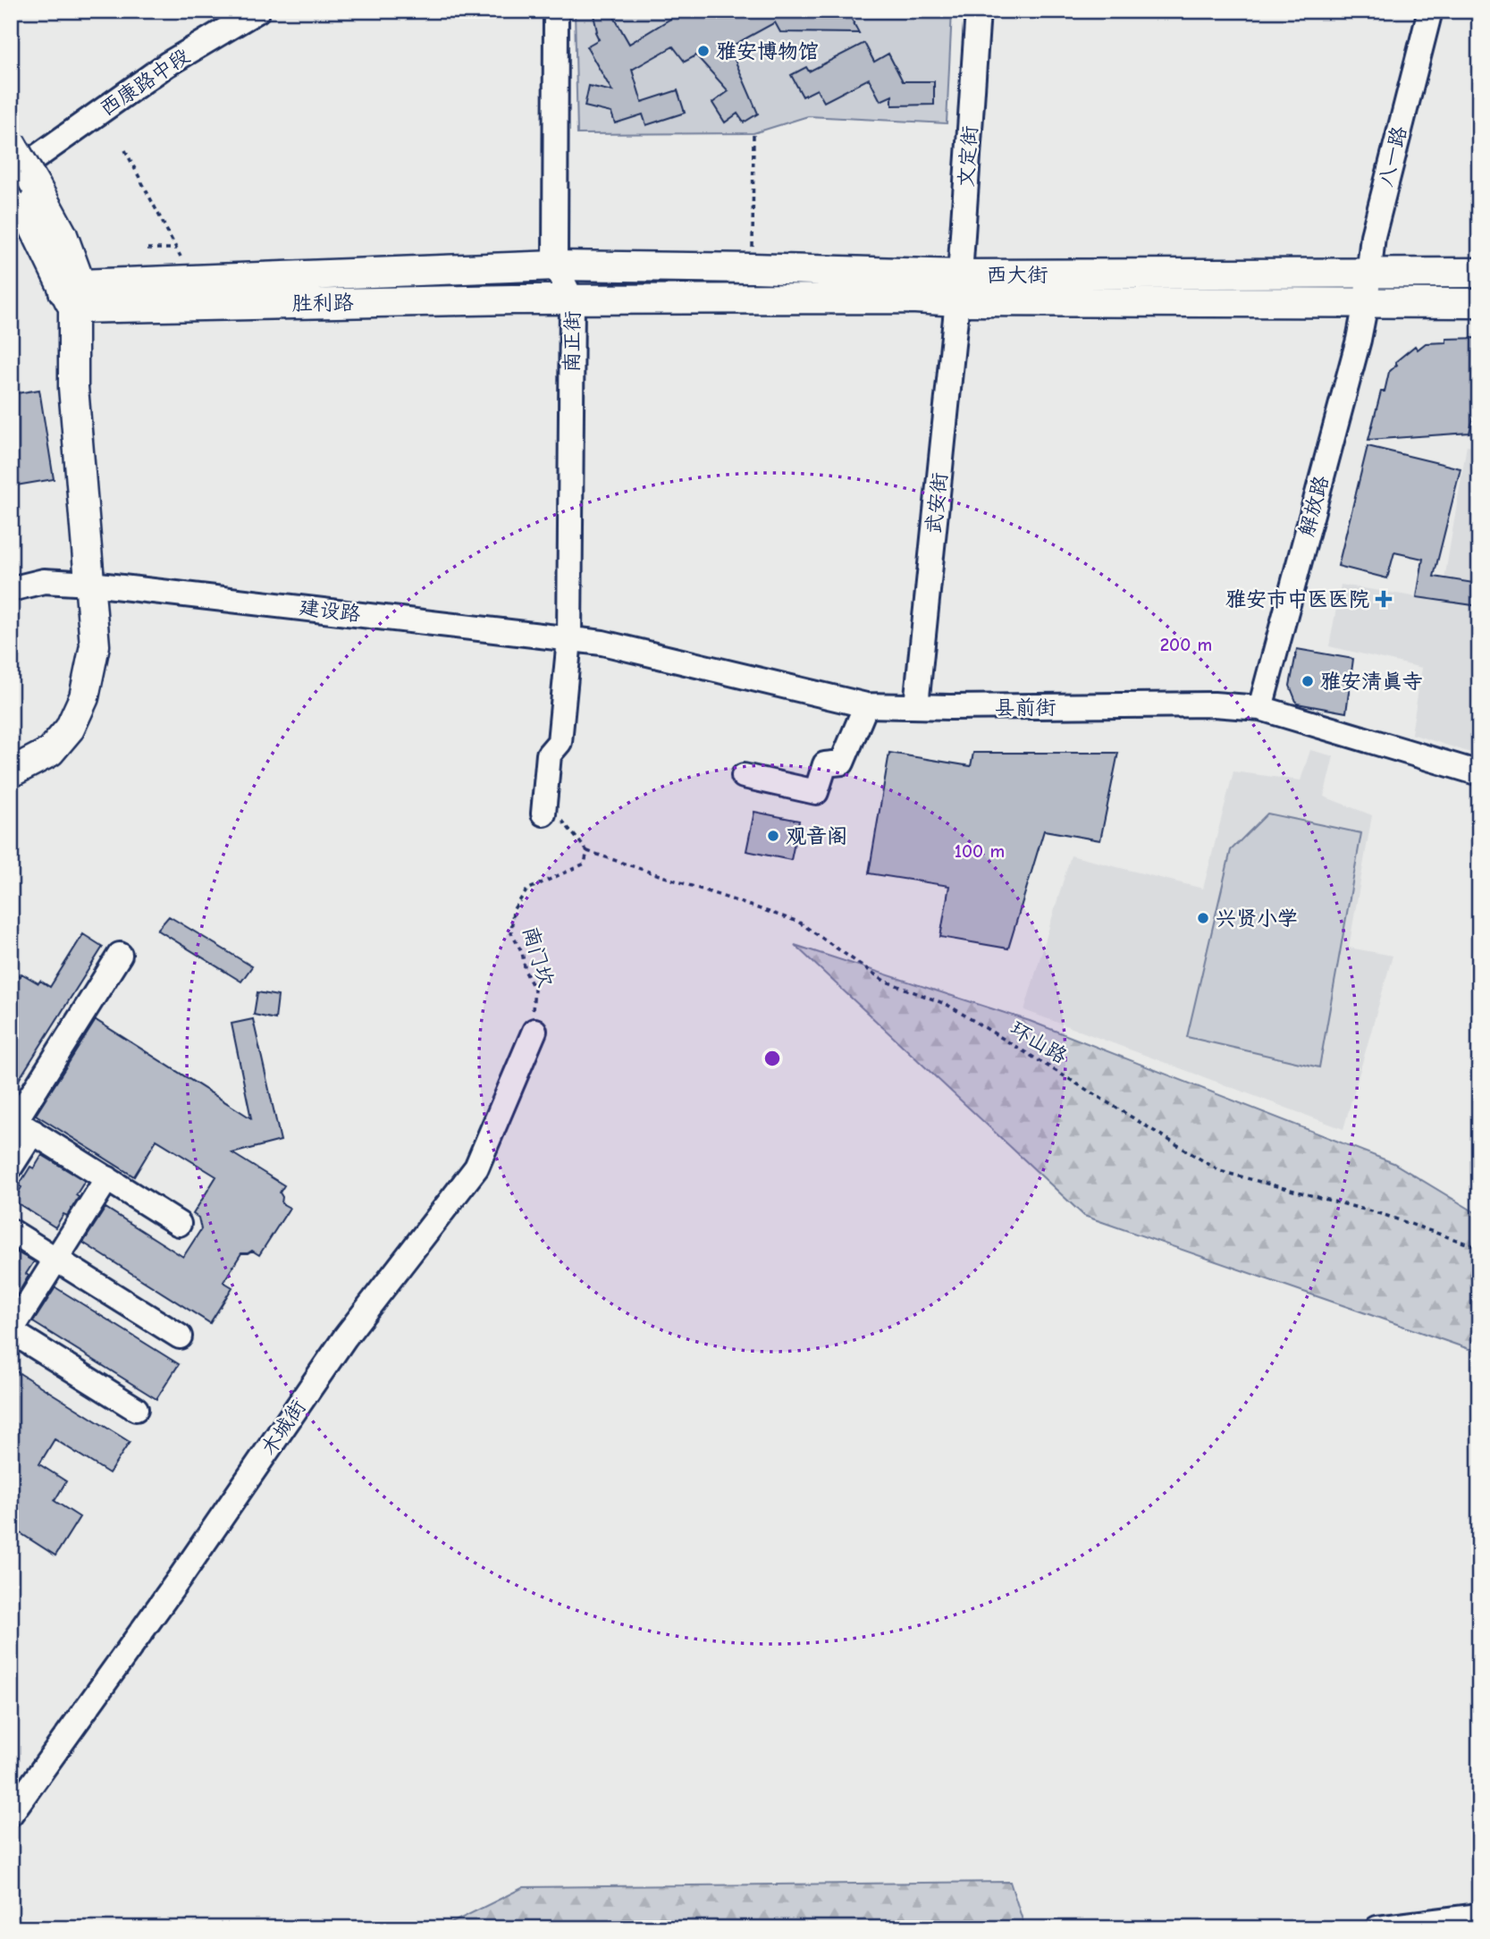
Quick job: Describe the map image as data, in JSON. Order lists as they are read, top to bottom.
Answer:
{
  "streets": {
    "main road": ["西大街", "胜利路"],
    "street": [
      "西康路中段",
      "文定街",
      "八一路",
      "南正街",
      "武安街",
      "解放路",
      "建设路",
      "县前街",
      "木城街"
    ],
    "path": ["南门坎", "环山路"]
  },
  "crossings": [
    ["文定街", "西大街"],
    ["文定街", "武安街"],
    ["八一路", "西大街"],
    ["八一路", "解放路"],
    ["西大街", "胜利路"],
    ["西大街", "南正街"],
    ["西大街", "武安街"],
    ["西大街", "解放路"],
    ["胜利路", "南正街"],
    ["南正街", "建设路"],
    ["南正街", "县前街"],
    ["武安街", "县前街"],
    ["解放路", "县前街"],
    ["建设路", "县前街"],
    ["南门坎", "环山路"],
    ["南门坎", "木城街"]
  ],
  "places": {
    "other": [
      "雅安博物馆",
      "雅安清真寺",
      "观音阁",
      "兴贤小学"
    ],
    "health": ["雅安市中医医院"]
  },
  "rings": ["200 m", "100 m"]
}
